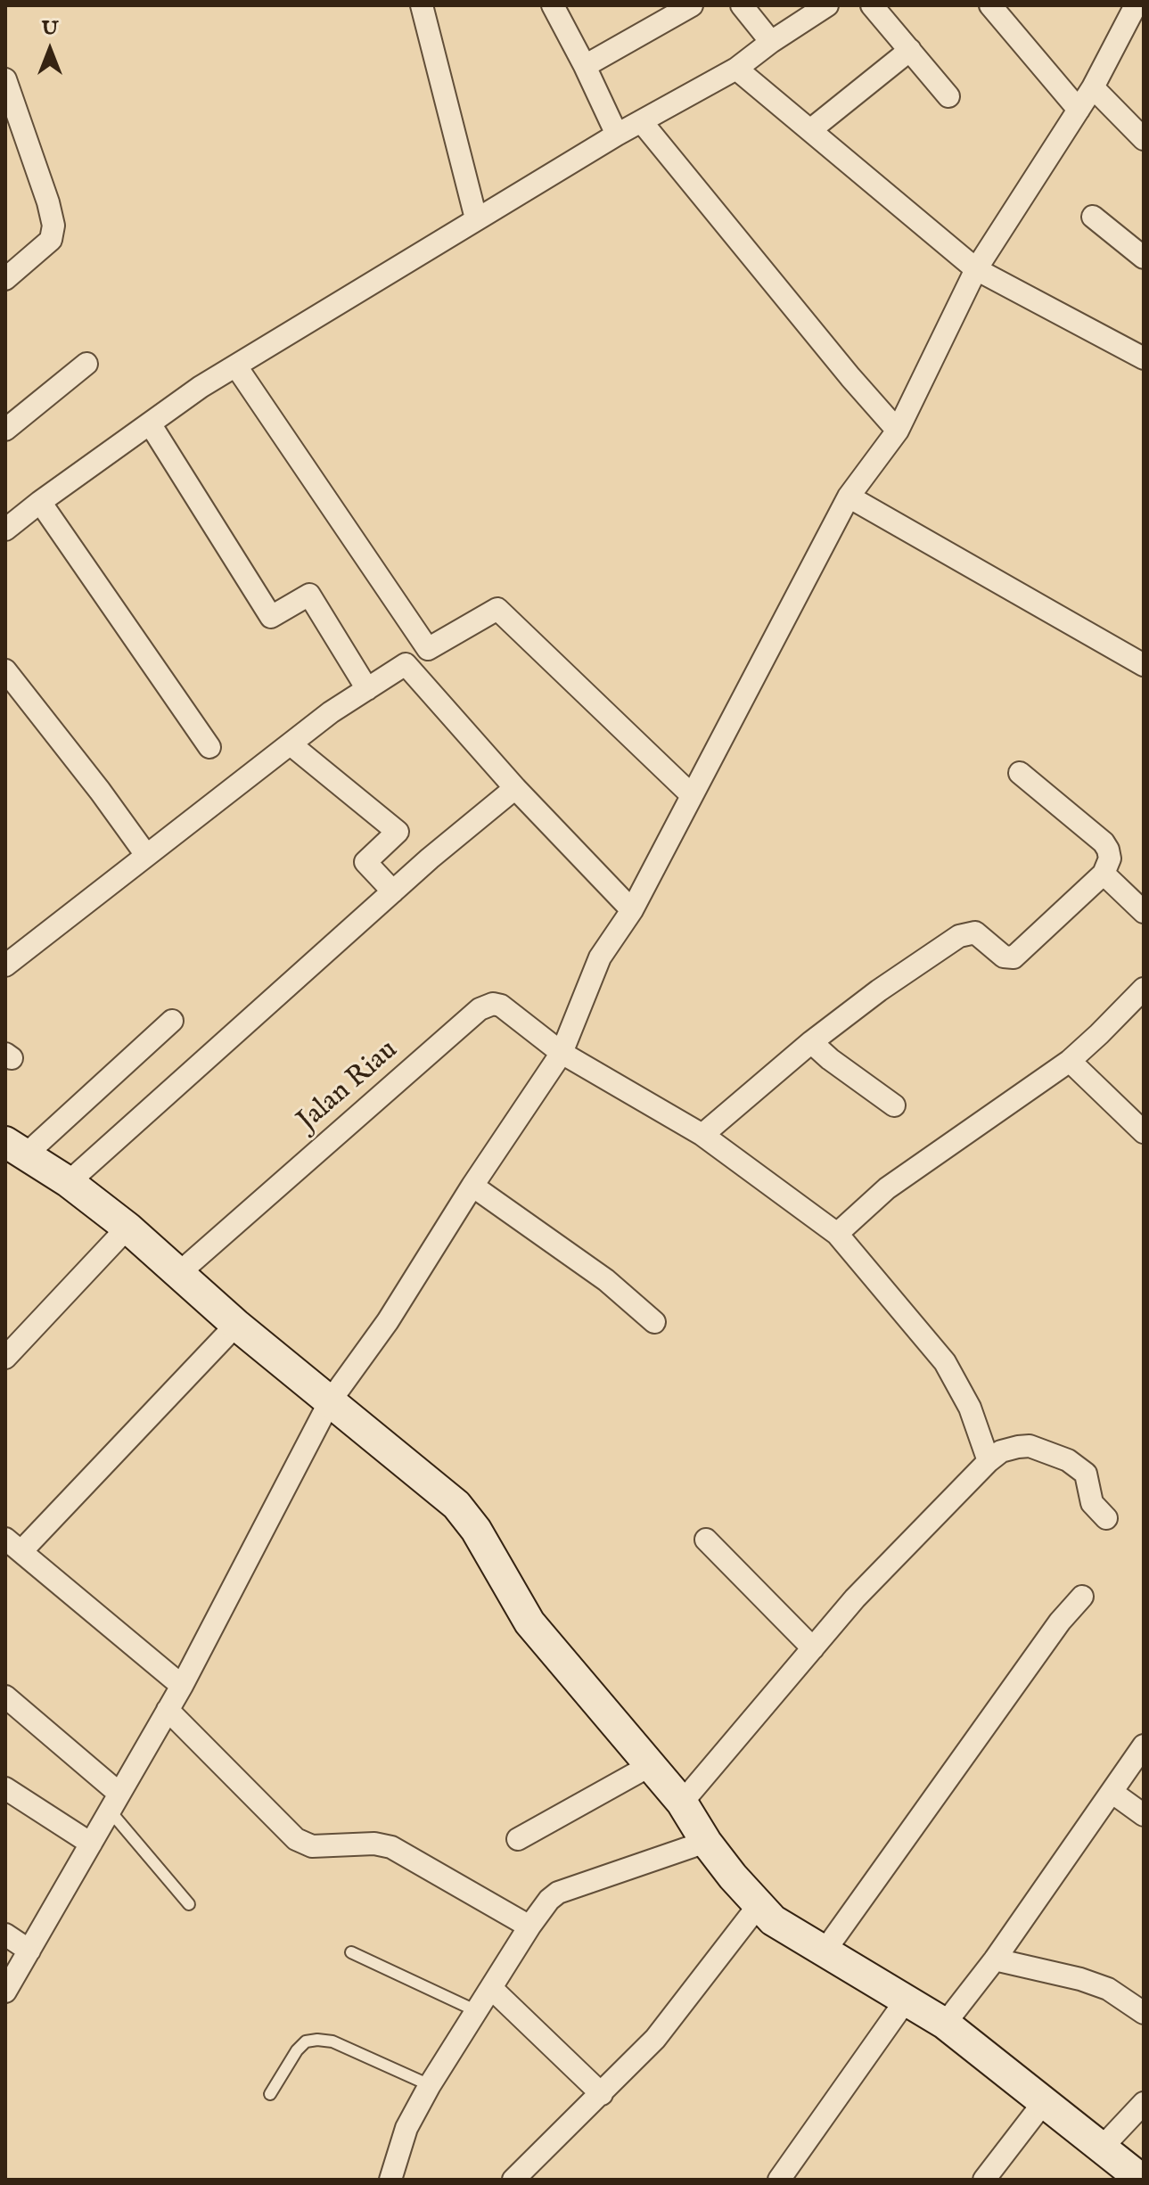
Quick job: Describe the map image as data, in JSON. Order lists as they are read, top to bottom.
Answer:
{
  "streets": {
    "street": ["Jalan Riau"]
  },
  "north": "top"
}
